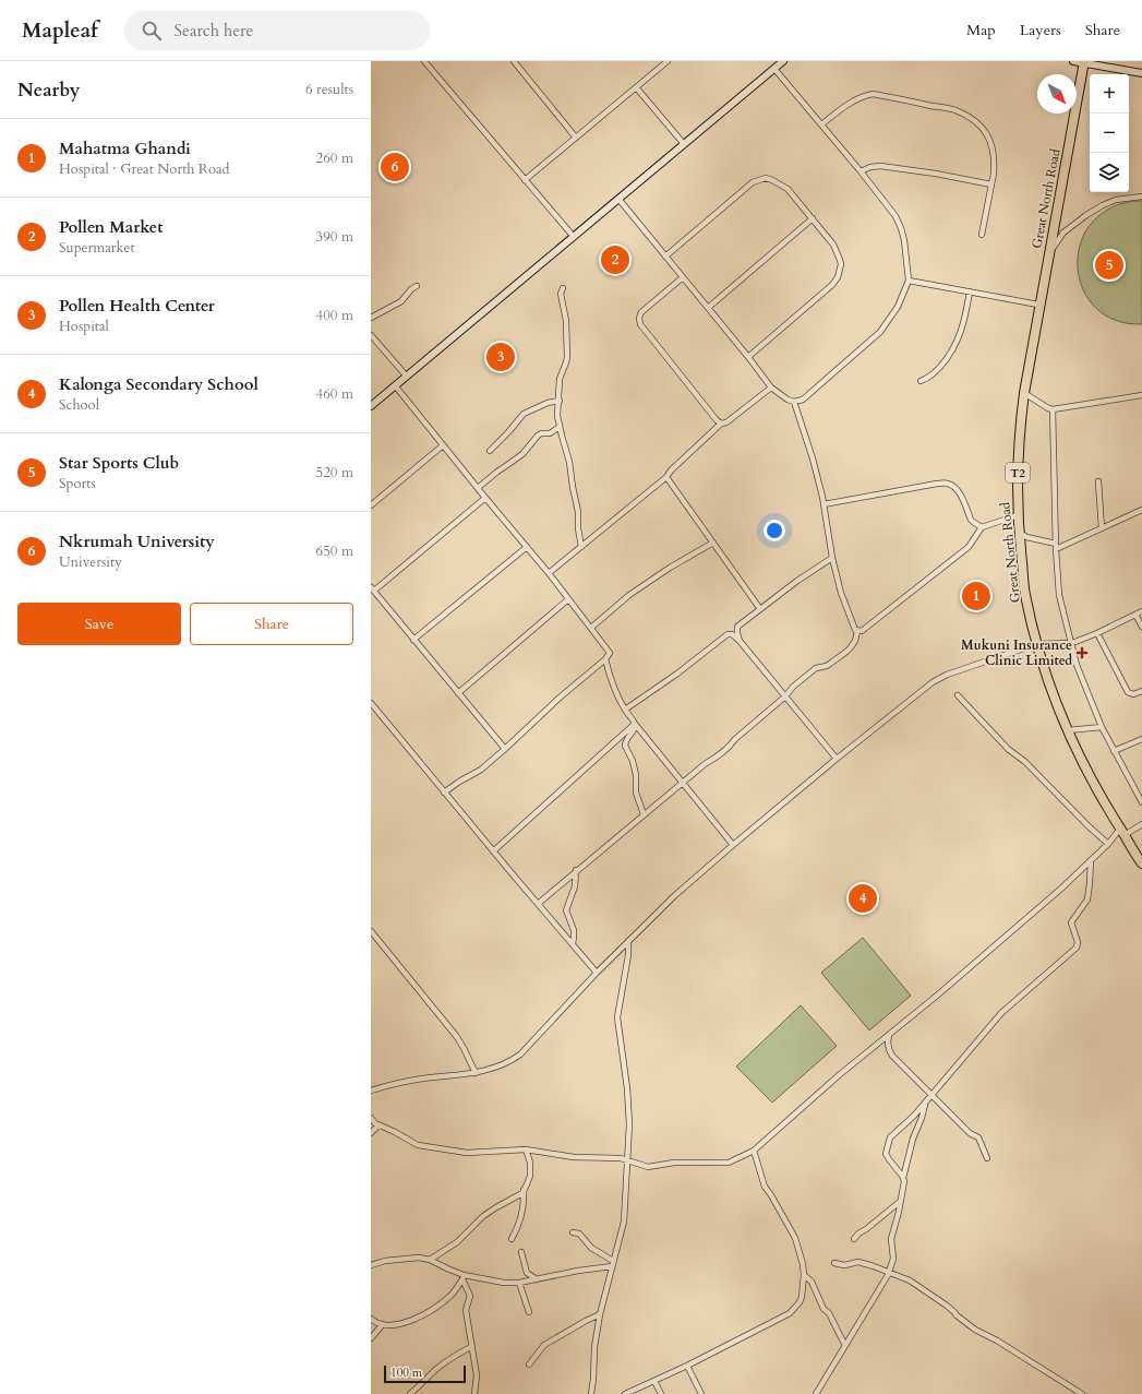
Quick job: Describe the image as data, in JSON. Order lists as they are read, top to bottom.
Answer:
{
  "streets": {
    "highway": ["Great North Road", "T2"]
  },
  "places": {
    "health": ["Mukuni Insurance Clinic Limited"]
  },
  "scale_bar": "100 m",
  "north": "bottom right",
  "page": {
    "header": "Mapleaf",
    "search": "Search here",
    "nav": ["Map", "Layers", "Share"],
    "heading": ["Nearby", "6 results"],
    "map_buttons": ["+", "−"],
    "list": [
      {
        "mark": "1",
        "name": "Mahatma Ghandi",
        "note": "Hospital · Great North Road",
        "value": "260 m"
      },
      {
        "mark": "2",
        "name": "Pollen Market",
        "note": "Supermarket",
        "value": "390 m"
      },
      {
        "mark": "3",
        "name": "Pollen Health Center",
        "note": "Hospital",
        "value": "400 m"
      },
      {
        "mark": "4",
        "name": "Kalonga Secondary School",
        "note": "School",
        "value": "460 m"
      },
      {
        "mark": "5",
        "name": "Star Sports Club",
        "note": "Sports",
        "value": "520 m"
      },
      {
        "mark": "6",
        "name": "Nkrumah University",
        "note": "University",
        "value": "650 m"
      }
    ],
    "pins": [
      "6",
      "2",
      "5",
      "3",
      "1",
      "4"
    ],
    "buttons": ["Save", "Share"],
    "scale": "100 m"
  }
}
